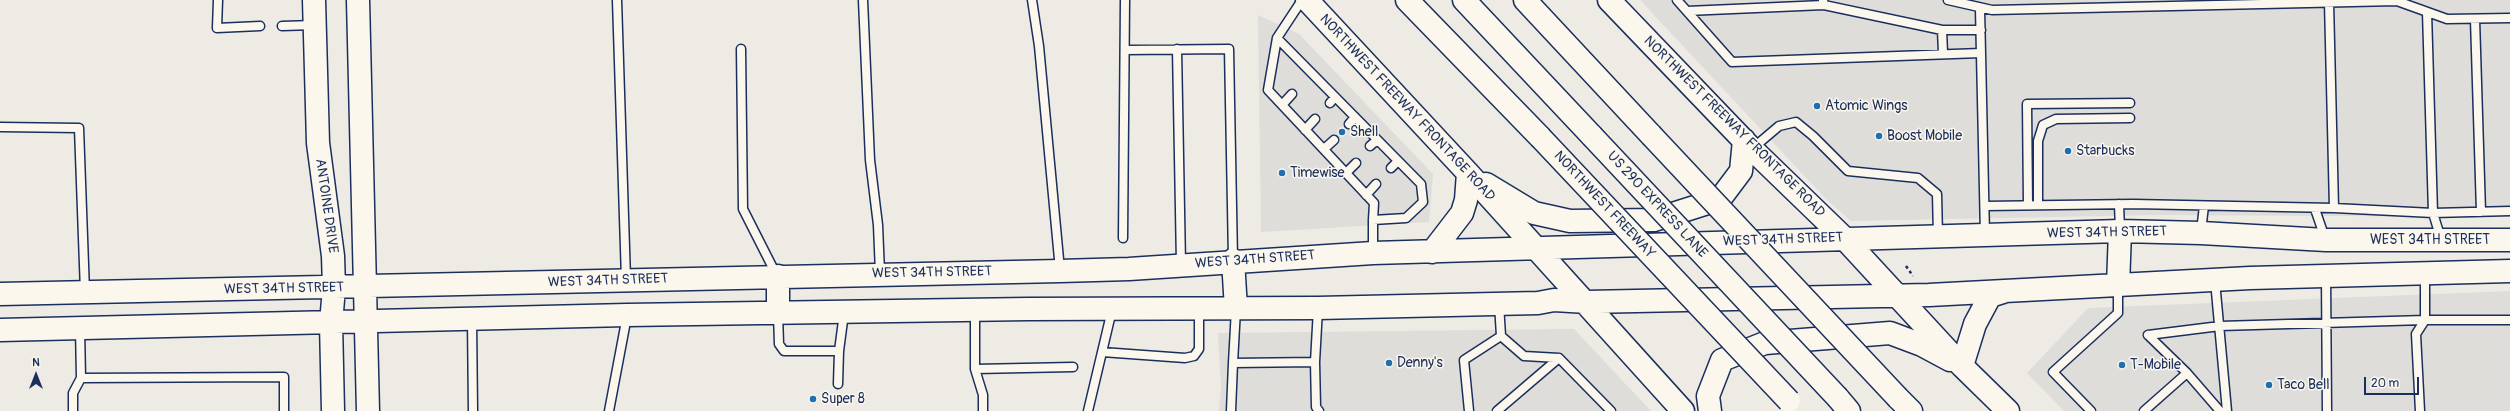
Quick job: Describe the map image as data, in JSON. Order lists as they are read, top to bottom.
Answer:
{
  "streets": {
    "main road": [
      "NORTHWEST FREEWAY FRONTAGE ROAD",
      "NORTHWEST FREEWAY",
      "US 290 EXPRESS LANE",
      "ANTOINE DRIVE",
      "WEST 34TH STREET"
    ]
  },
  "crossings": [
    ["NORTHWEST FREEWAY FRONTAGE ROAD", "WEST 34TH STREET"],
    ["ANTOINE DRIVE", "WEST 34TH STREET"]
  ],
  "places": [
    "Atomic Wings",
    "Shell",
    "Boost Mobile",
    "Starbucks",
    "Timewise",
    "Denny's",
    "T-Mobile",
    "Taco Bell",
    "Super 8"
  ],
  "scale_bar": "20 m",
  "north": "top"
}
